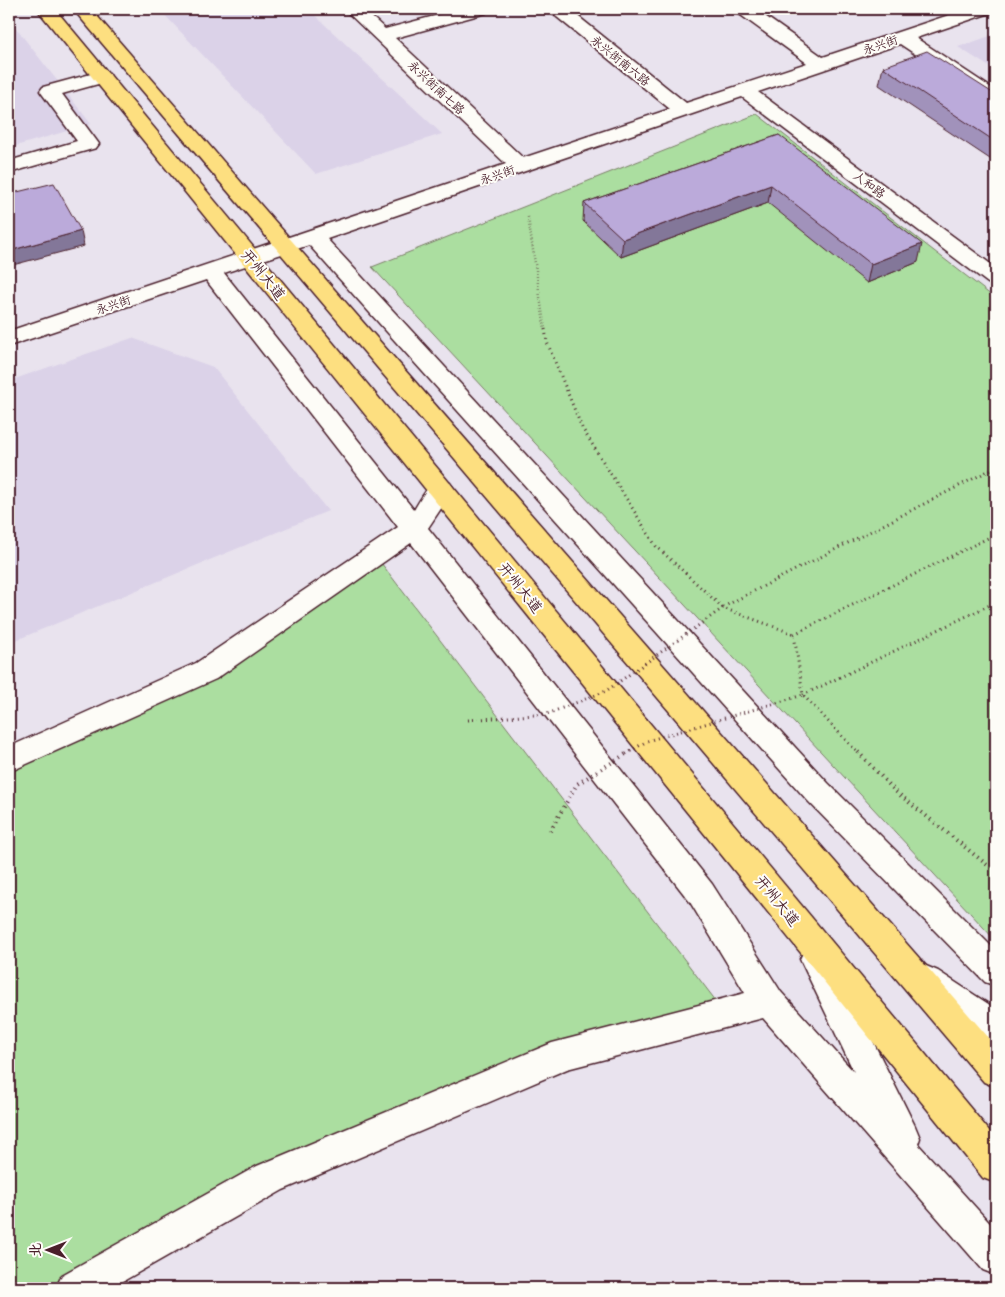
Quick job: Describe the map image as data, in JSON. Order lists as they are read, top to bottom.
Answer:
{
  "streets": {
    "highway": ["开州大道"],
    "street": [
      "永兴街",
      "永兴街南六路",
      "永兴街南七路",
      "人和路"
    ]
  },
  "crossings": [
    ["永兴街", "永兴街南六路"],
    ["永兴街", "永兴街南七路"],
    ["永兴街", "人和路"],
    ["永兴街", "开州大道"]
  ],
  "north": "left"
}
